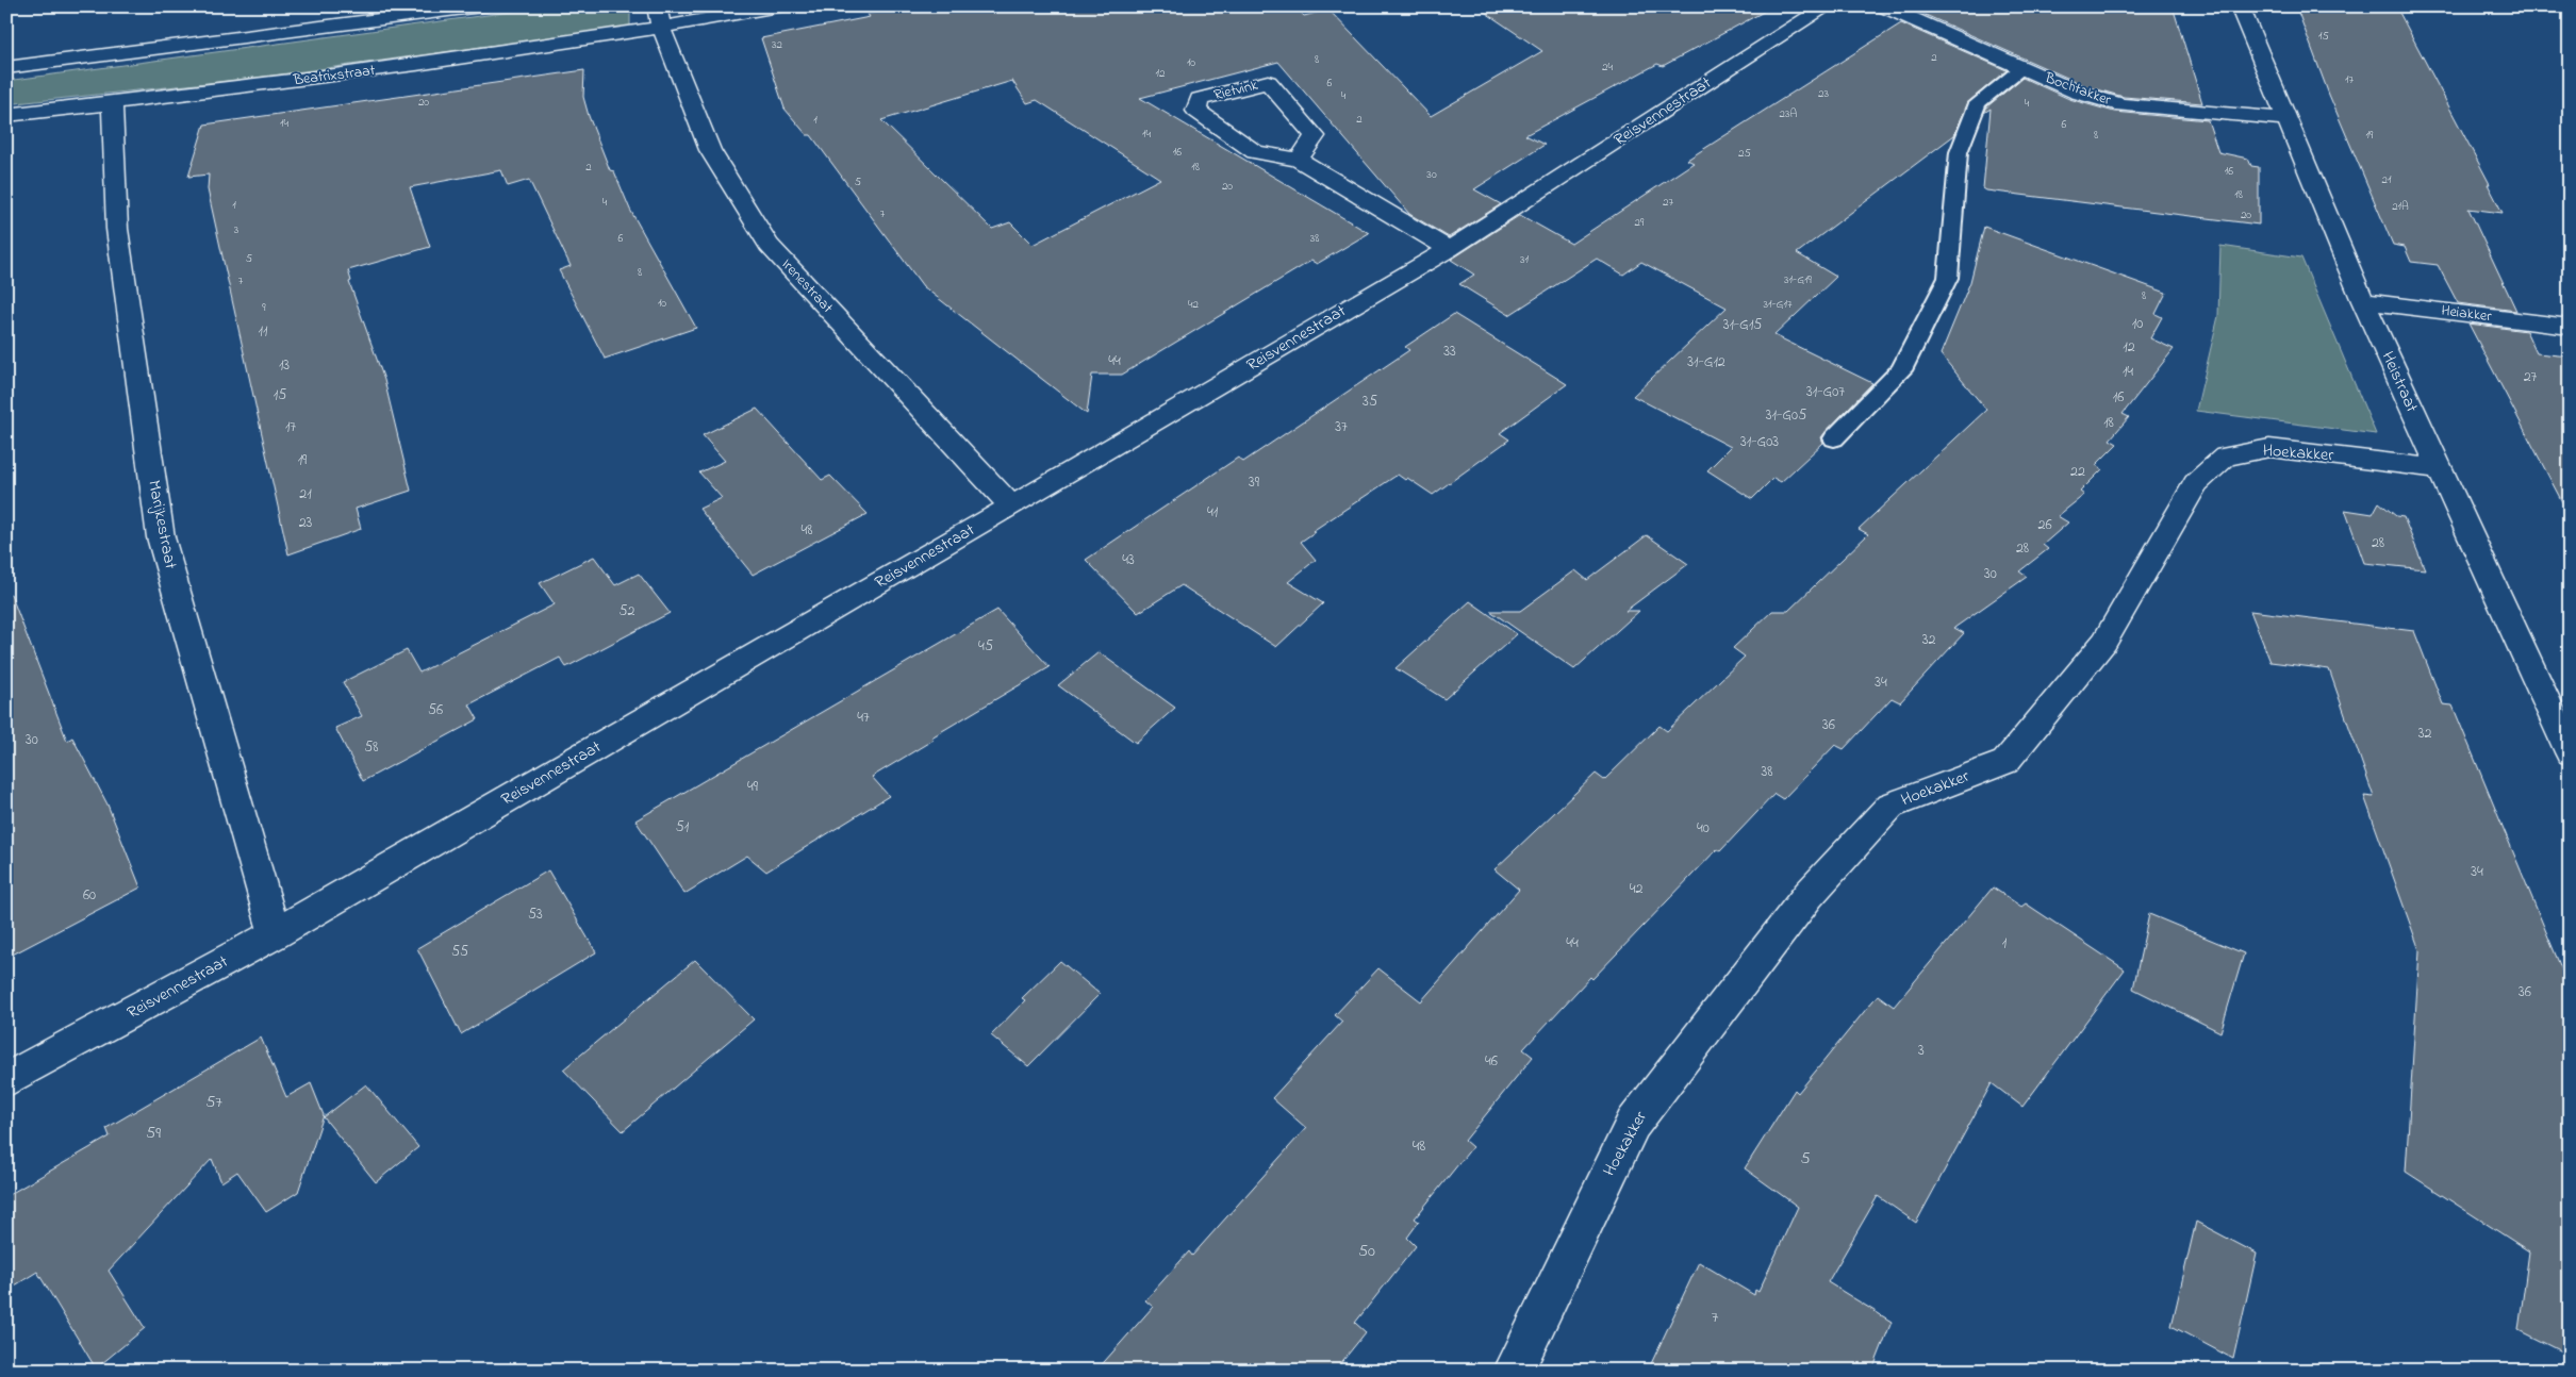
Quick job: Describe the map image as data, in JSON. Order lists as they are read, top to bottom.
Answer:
{
  "streets": {
    "street": [
      "Beatrixstraat",
      "Bochtakker",
      "Rietvink",
      "Reisvennestraat",
      "Irenestraat",
      "Heiakker",
      "Heistraat",
      "Hoekakker",
      "Marijkestraat"
    ]
  },
  "crossings": [
    ["Beatrixstraat", "Irenestraat"],
    ["Beatrixstraat", "Marijkestraat"],
    ["Bochtakker", "Heistraat"],
    ["Rietvink", "Reisvennestraat"],
    ["Reisvennestraat", "Irenestraat"],
    ["Reisvennestraat", "Marijkestraat"],
    ["Heiakker", "Heistraat"],
    ["Heistraat", "Hoekakker"]
  ],
  "house_numbers": [
    "15",
    "32",
    "2",
    "8",
    "10",
    "24",
    "12",
    "17",
    "6",
    "23",
    "4",
    "20",
    "4",
    "23A",
    "2",
    "1",
    "14",
    "6",
    "14",
    "8",
    "19",
    "16",
    "25",
    "2",
    "18",
    "16",
    "30",
    "21",
    "5",
    "20",
    "18",
    "4",
    "27",
    "1",
    "21A",
    "7",
    "20",
    "29",
    "3",
    "6",
    "38",
    "5",
    "31",
    "8",
    "31-G19",
    "7",
    "8",
    "10",
    "42",
    "31-G17",
    "9",
    "10",
    "31-G15",
    "11",
    "12",
    "33",
    "44",
    "31-G12",
    "13",
    "14",
    "27",
    "31-G07",
    "15",
    "16",
    "35",
    "31-G05",
    "18",
    "17",
    "37",
    "31-G03",
    "19",
    "22",
    "39",
    "21",
    "41",
    "23",
    "26",
    "48",
    "28",
    "28",
    "43",
    "30",
    "52",
    "32",
    "45",
    "34",
    "56",
    "47",
    "36",
    "32",
    "30",
    "58",
    "38",
    "49",
    "51",
    "40",
    "34",
    "42",
    "60",
    "53",
    "44",
    "1",
    "55",
    "36",
    "3",
    "46",
    "57",
    "59",
    "48",
    "5",
    "50",
    "7"
  ]
}
